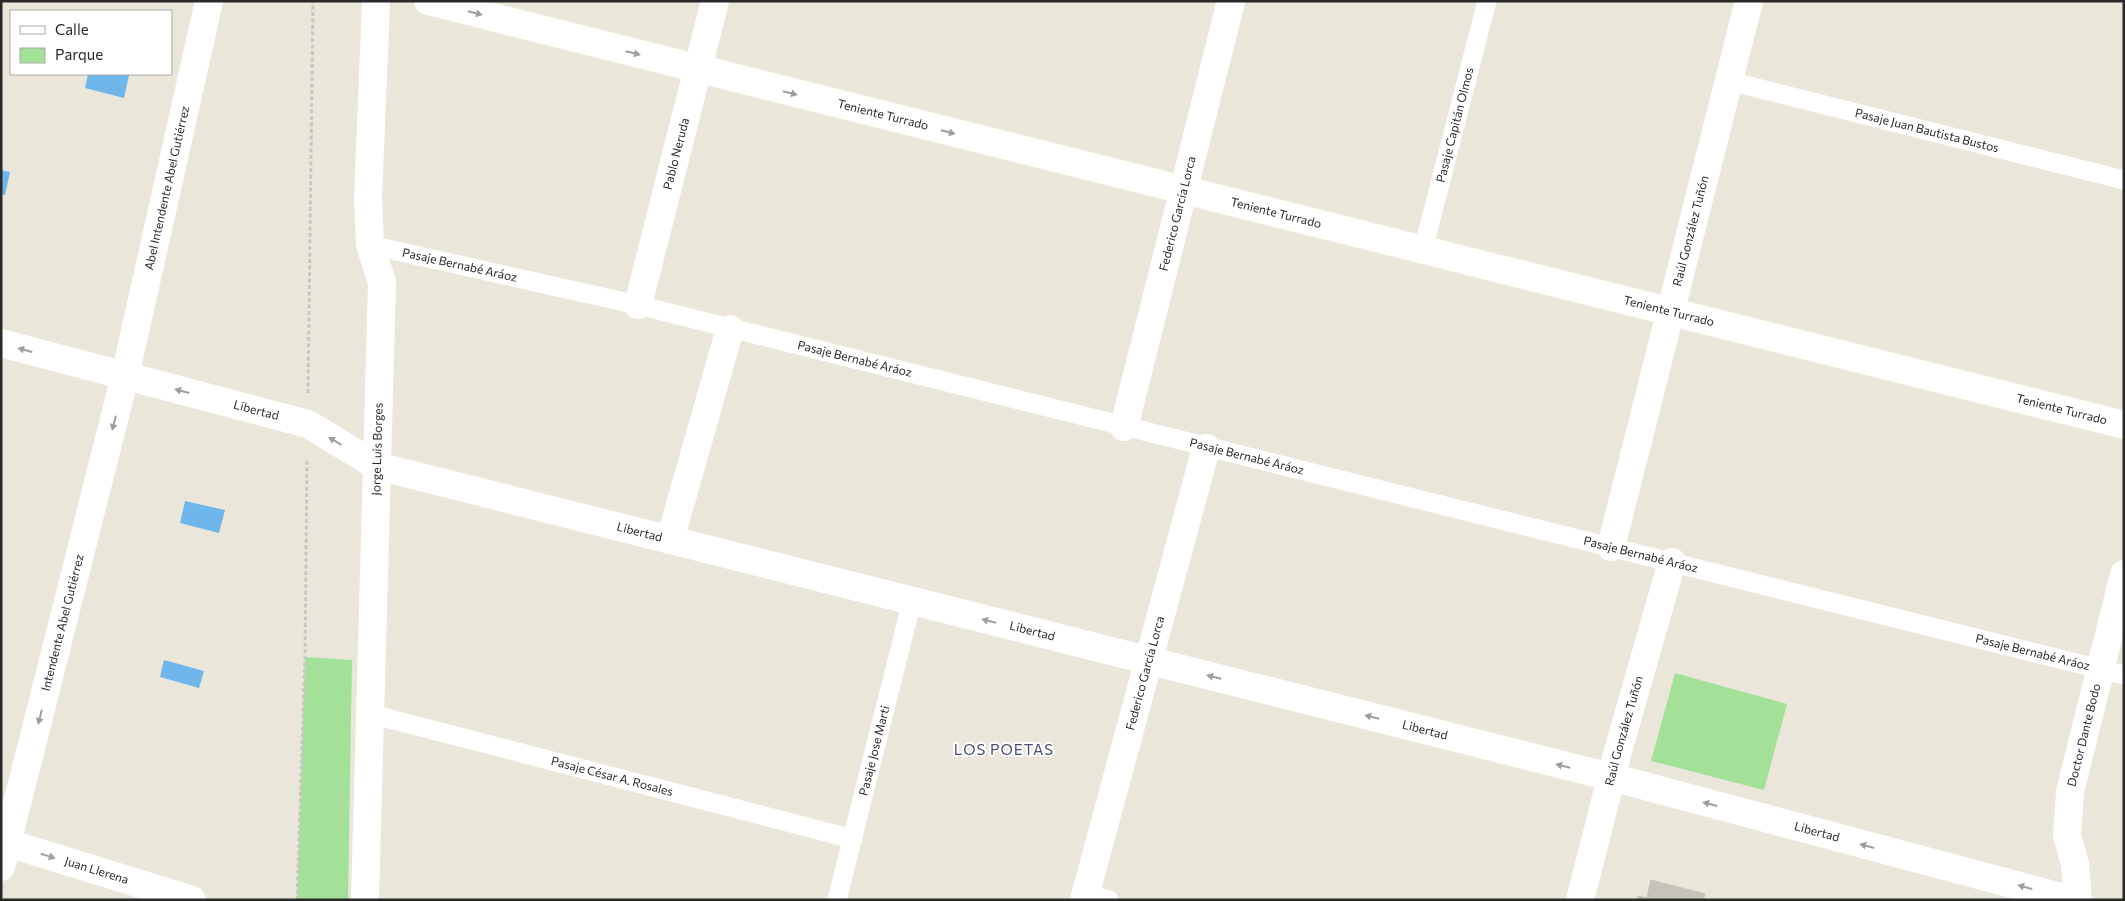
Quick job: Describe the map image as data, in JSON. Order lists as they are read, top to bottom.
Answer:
{
  "streets": {
    "street": [
      "Teniente Turrado",
      "Pablo Neruda",
      "Abel Intendente Abel Gutiérrez",
      "Federico García Lorca",
      "Raúl González Tuñón",
      "Libertad",
      "Jorge Luis Borges",
      "Intendente Abel Gutiérrez",
      "Doctor Dante Bodo",
      "Juan Llerena"
    ],
    "lane": [
      "Pasaje Capitán Olmos",
      "Pasaje Juan Bautista Bustos",
      "Pasaje Bernabé Aráoz",
      "Pasaje Jose Marti",
      "Pasaje César A. Rosales"
    ]
  },
  "crossings": [
    ["Teniente Turrado", "Pasaje Capitán Olmos"],
    ["Teniente Turrado", "Pablo Neruda"],
    ["Teniente Turrado", "Federico García Lorca"],
    ["Teniente Turrado", "Raúl González Tuñón"],
    ["Pasaje Juan Bautista Bustos", "Raúl González Tuñón"],
    ["Pablo Neruda", "Pasaje Bernabé Aráoz"],
    ["Abel Intendente Abel Gutiérrez", "Libertad"],
    ["Abel Intendente Abel Gutiérrez", "Intendente Abel Gutiérrez"],
    ["Federico García Lorca", "Pasaje Bernabé Aráoz"],
    ["Federico García Lorca", "Libertad"],
    ["Raúl González Tuñón", "Pasaje Bernabé Aráoz"],
    ["Raúl González Tuñón", "Libertad"],
    ["Pasaje Bernabé Aráoz", "Jorge Luis Borges"],
    ["Pasaje Bernabé Aráoz", "Doctor Dante Bodo"],
    ["Libertad", "Jorge Luis Borges"],
    ["Libertad", "Intendente Abel Gutiérrez"],
    ["Libertad", "Pasaje Jose Marti"],
    ["Jorge Luis Borges", "Pasaje César A. Rosales"],
    ["Intendente Abel Gutiérrez", "Juan Llerena"],
    ["Pasaje Jose Marti", "Pasaje César A. Rosales"]
  ],
  "one_way": [
    "Teniente Turrado",
    "Libertad",
    "Intendente Abel Gutiérrez",
    "Juan Llerena"
  ],
  "districts": ["LOS POETAS"],
  "legend": ["Calle", "Parque"]
}
